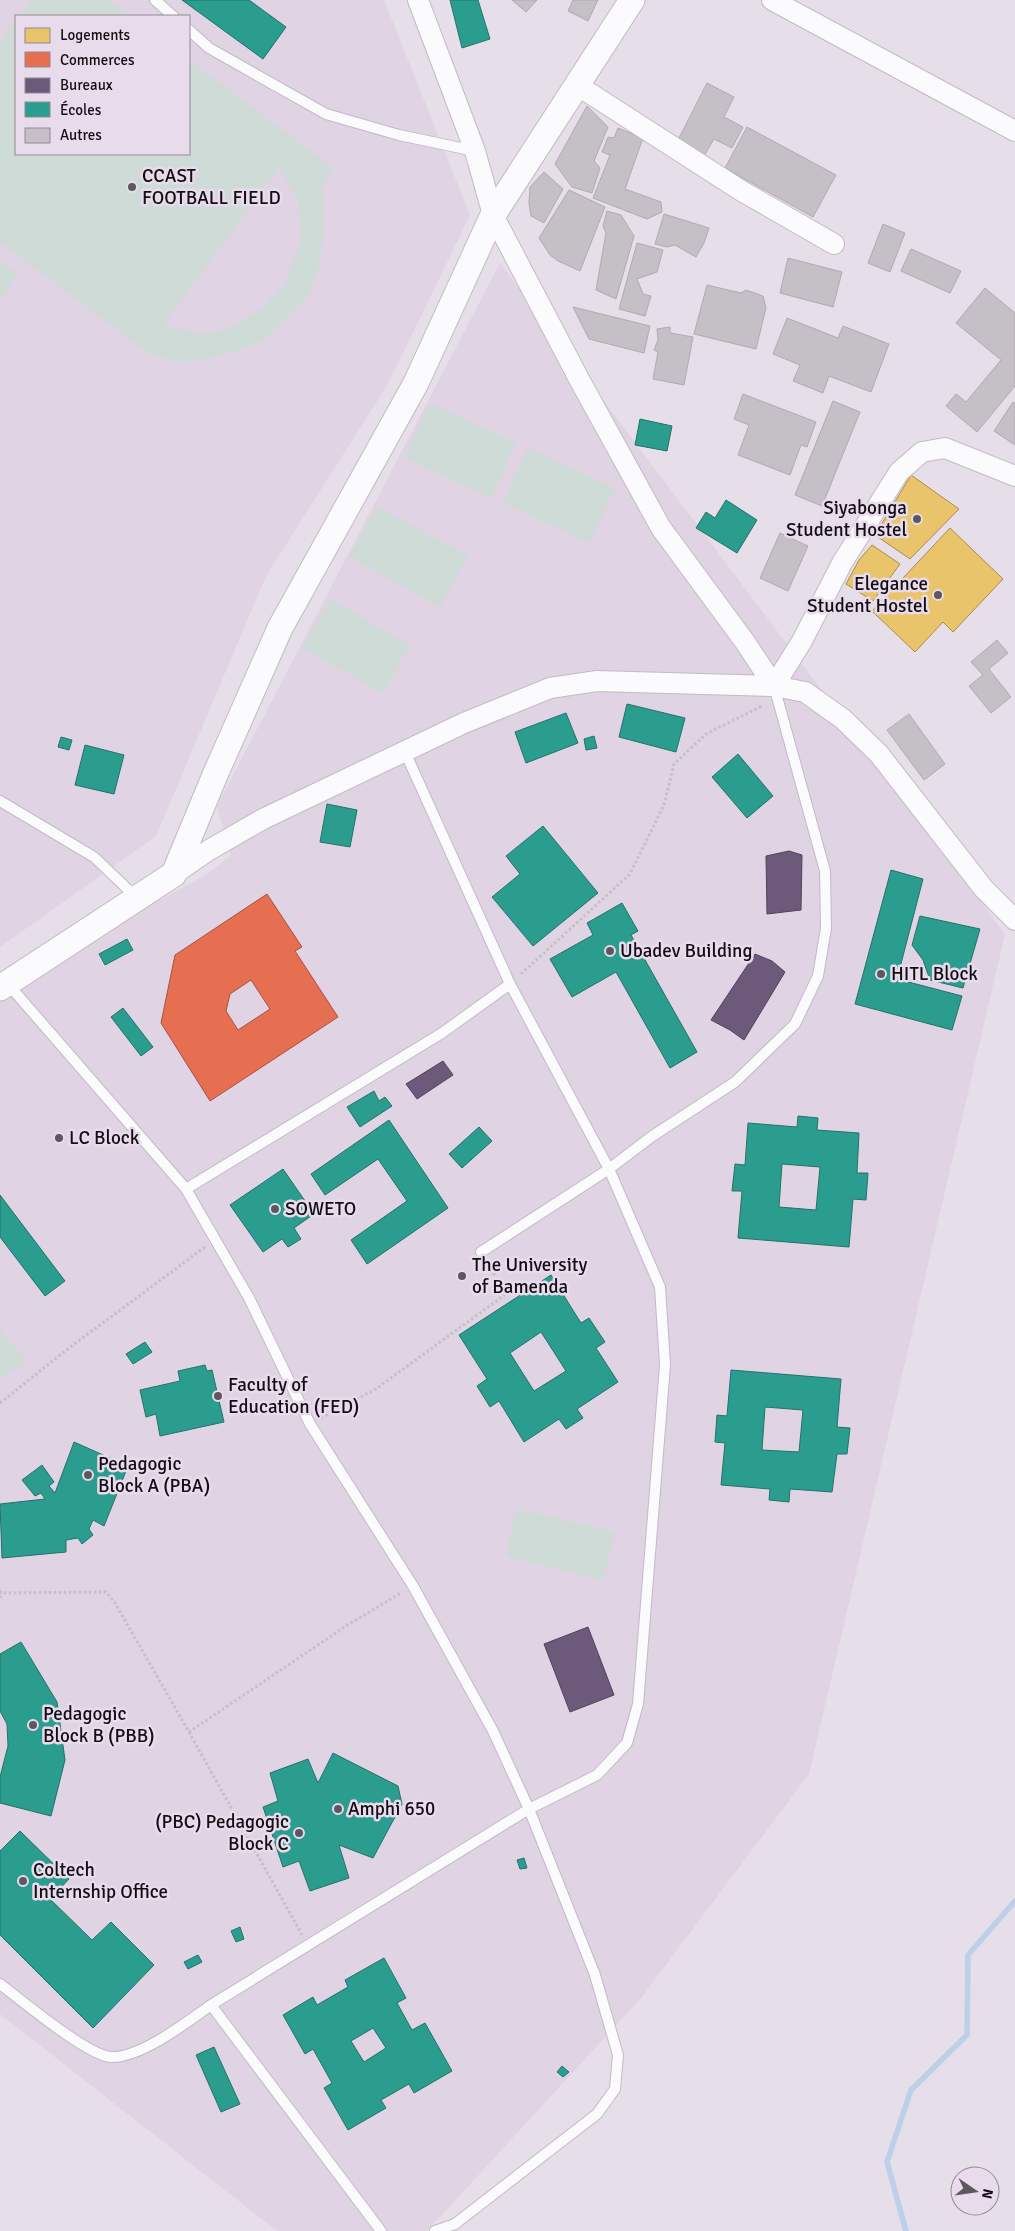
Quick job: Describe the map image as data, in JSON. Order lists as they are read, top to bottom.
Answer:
{
  "places": [
    "CCAST FOOTBALL FIELD",
    "Siyabonga Student Hostel",
    "Elegance Student Hostel",
    "Ubadev Building",
    "HITL Block",
    "LC Block",
    "SOWETO",
    "The University of Bamenda",
    "Faculty of Education (FED)",
    "Pedagogic Block A (PBA)",
    "Pedagogic Block B (PBB)",
    "Amphi 650",
    "(PBC) Pedagogic Block C",
    "Coltech Internship Office"
  ],
  "legend": [
    "Logements",
    "Commerces",
    "Bureaux",
    "Écoles",
    "Autres"
  ],
  "north": "right"
}
